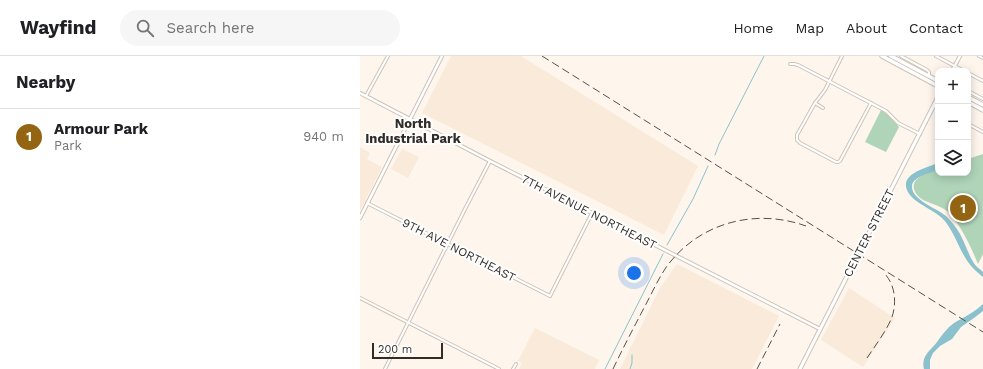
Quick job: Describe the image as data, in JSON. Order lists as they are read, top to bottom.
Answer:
{
  "streets": {
    "main road": ["CENTER STREET"],
    "street": ["7TH AVENUE NORTHEAST", "9TH AVE NORTHEAST"]
  },
  "crossings": [
    ["7TH AVENUE NORTHEAST", "CENTER STREET"],
    ["7TH AVENUE NORTHEAST", "9TH AVE NORTHEAST"]
  ],
  "districts": ["North Industrial Park"],
  "scale_bar": "200 m",
  "page": {
    "header": "Wayfind",
    "search": "Search here",
    "nav": [
      "Home",
      "Map",
      "About",
      "Contact"
    ],
    "heading": "Nearby",
    "map_buttons": ["+", "−"],
    "list": [
      {
        "mark": "1",
        "name": "Armour Park",
        "note": "Park",
        "value": "940 m"
      }
    ],
    "pins": "1",
    "scale": "200 m"
  }
}
